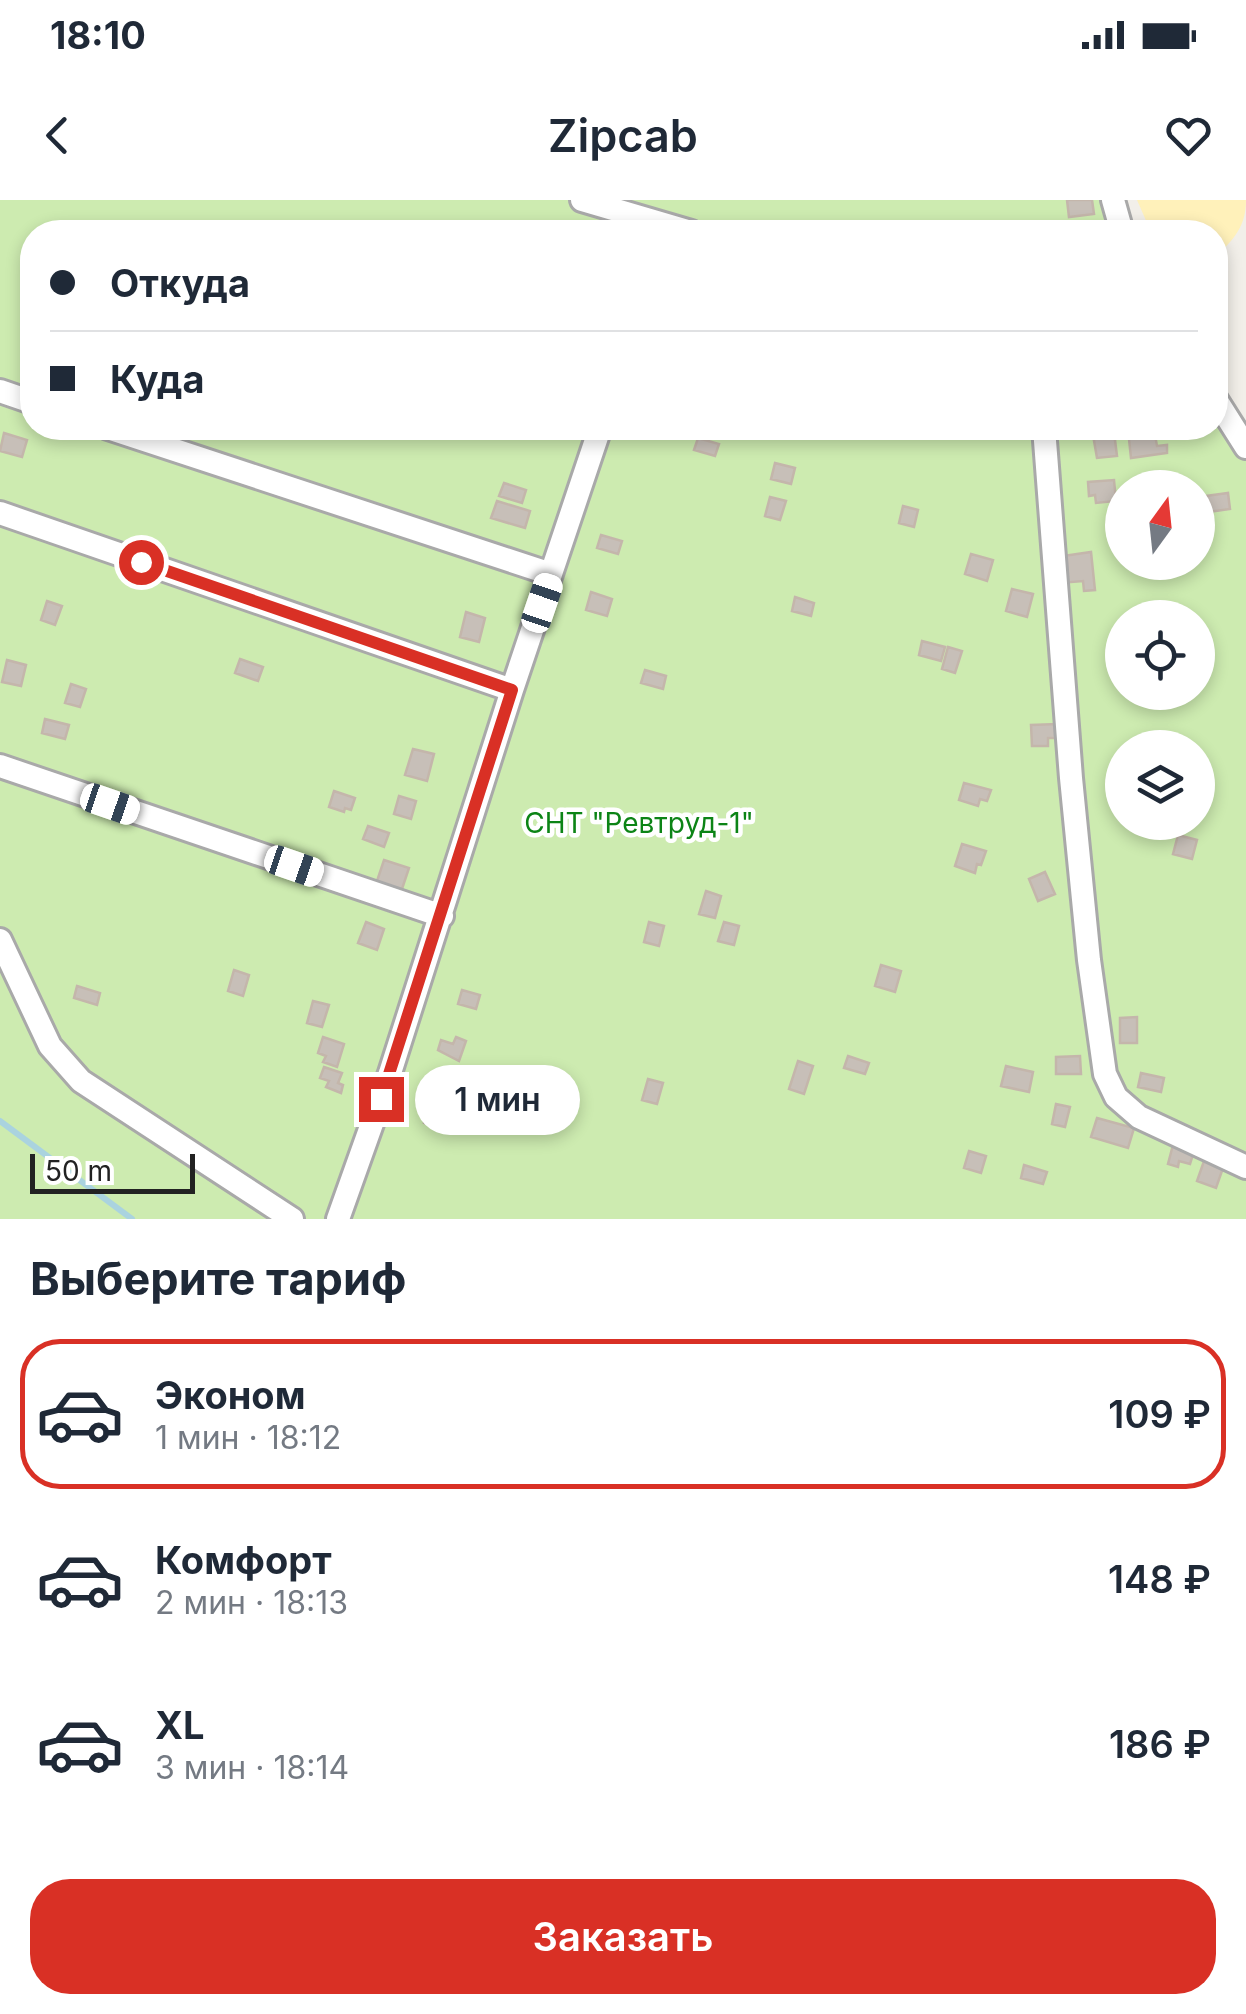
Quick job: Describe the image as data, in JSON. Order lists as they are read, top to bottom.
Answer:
{
  "parks": ["СНТ \"Ревтруд-1\""],
  "scale_bar": "50 m",
  "north": "top",
  "page": {
    "status": "18:10",
    "header": "Zipcab",
    "banner": ["Откуда", "Куда"],
    "bubble": "1 мин",
    "scale": "50 m",
    "heading": "Выберите тариф",
    "list": [
      {
        "name": "Эконом",
        "note": "1 мин · 18:12",
        "value": "109 ₽"
      },
      {
        "name": "Комфорт",
        "note": "2 мин · 18:13",
        "value": "148 ₽"
      },
      {
        "name": "XL",
        "note": "3 мин · 18:14",
        "value": "186 ₽"
      }
    ],
    "buttons": "Заказать"
  }
}
